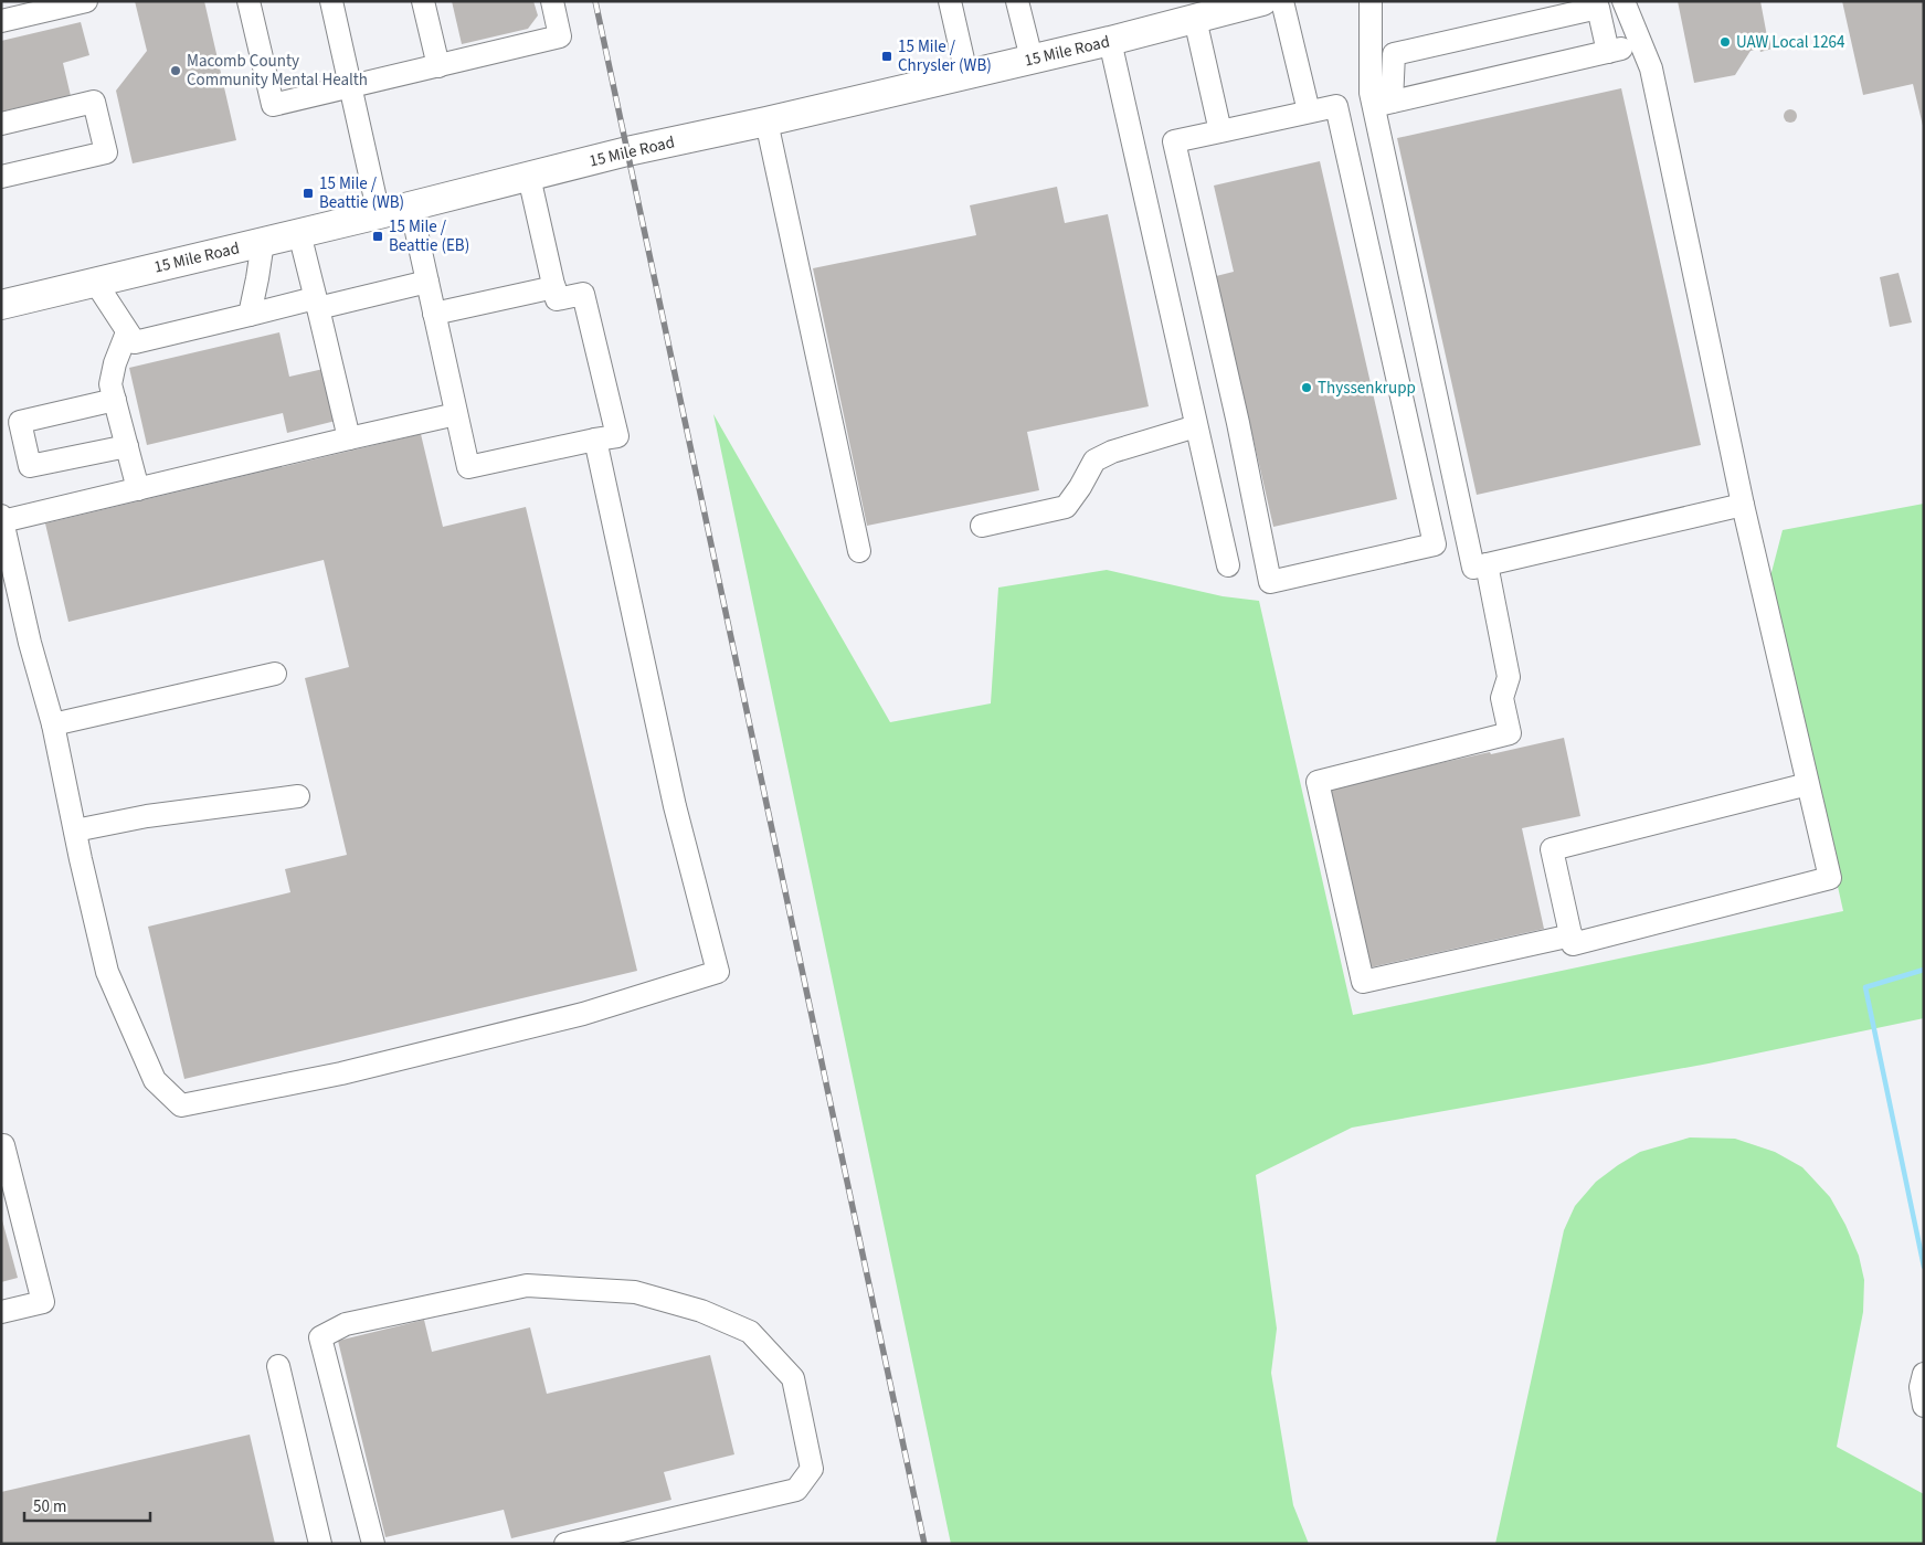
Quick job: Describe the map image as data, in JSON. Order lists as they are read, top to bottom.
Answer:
{
  "streets": {
    "main road": ["15 Mile Road"]
  },
  "places": {
    "other": ["UAW Local 1264", "Macomb County Community Mental Health", "Thyssenkrupp"],
    "transit": ["15 Mile / Chrysler (WB)", "15 Mile / Beattie (WB)", "15 Mile / Beattie (EB)"]
  },
  "scale_bar": "50 m"
}
